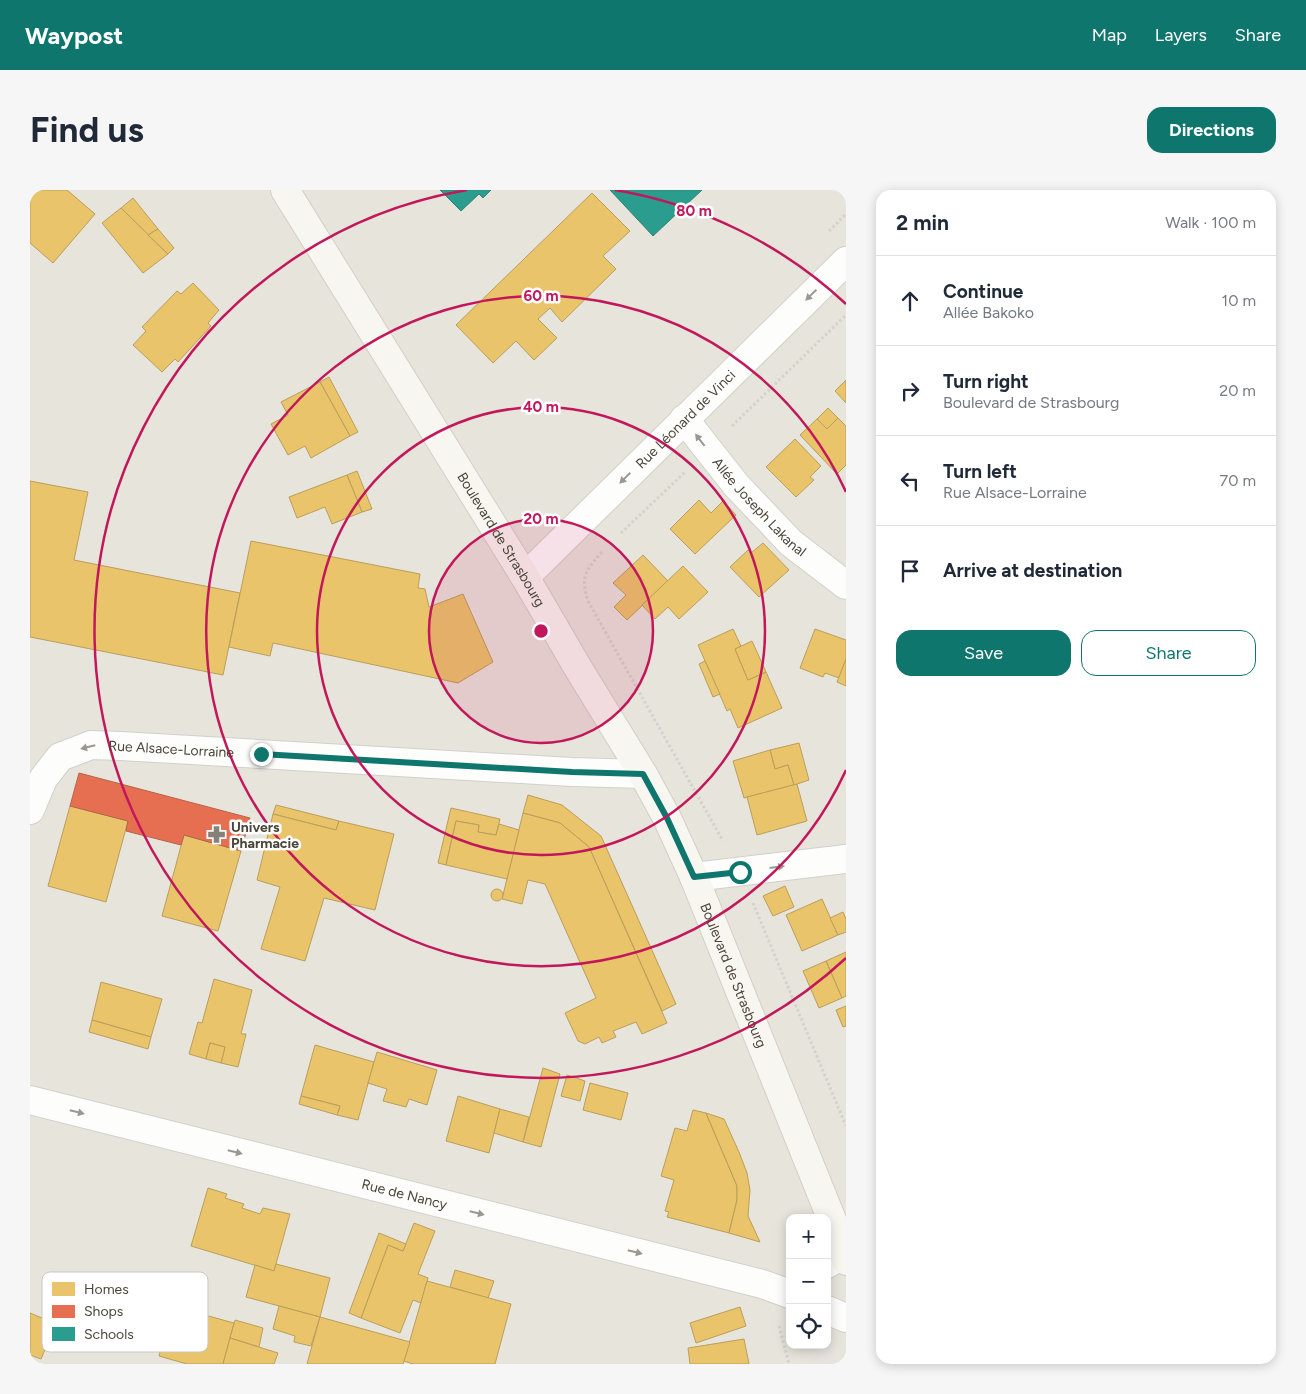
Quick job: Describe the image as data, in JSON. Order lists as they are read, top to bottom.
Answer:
{
  "streets": {
    "main road": ["Boulevard de Strasbourg"],
    "street": [
      "Rue Léonard de Vinci",
      "Allée Joseph Lakanal",
      "Rue Alsace-Lorraine",
      "Rue de Nancy"
    ]
  },
  "crossings": [
    ["Rue Léonard de Vinci", "Allée Joseph Lakanal"],
    ["Rue Léonard de Vinci", "Boulevard de Strasbourg"],
    ["Boulevard de Strasbourg", "Rue Alsace-Lorraine"]
  ],
  "one_way": ["Rue Léonard de Vinci", "Rue Alsace-Lorraine", "Rue de Nancy"],
  "places": {
    "pharmacy": ["Univers Pharmacie"]
  },
  "legend": ["Homes", "Shops", "Schools"],
  "page": {
    "header": "Waypost",
    "nav": ["Map", "Layers", "Share"],
    "buttons": [
      "Directions",
      ["Save", "Share"]
    ],
    "title": "Find us",
    "heading": ["2 min", "Walk · 100 m"],
    "list": [
      ["Continue", "Allée Bakoko", "10 m"],
      ["Turn right", "Boulevard de Strasbourg", "20 m"],
      ["Turn left", "Rue Alsace-Lorraine", "70 m"],
      "Arrive at destination"
    ],
    "map_buttons": ["+", "−"]
  },
  "rings": [
    "80 m",
    "60 m",
    "40 m",
    "20 m"
  ]
}
